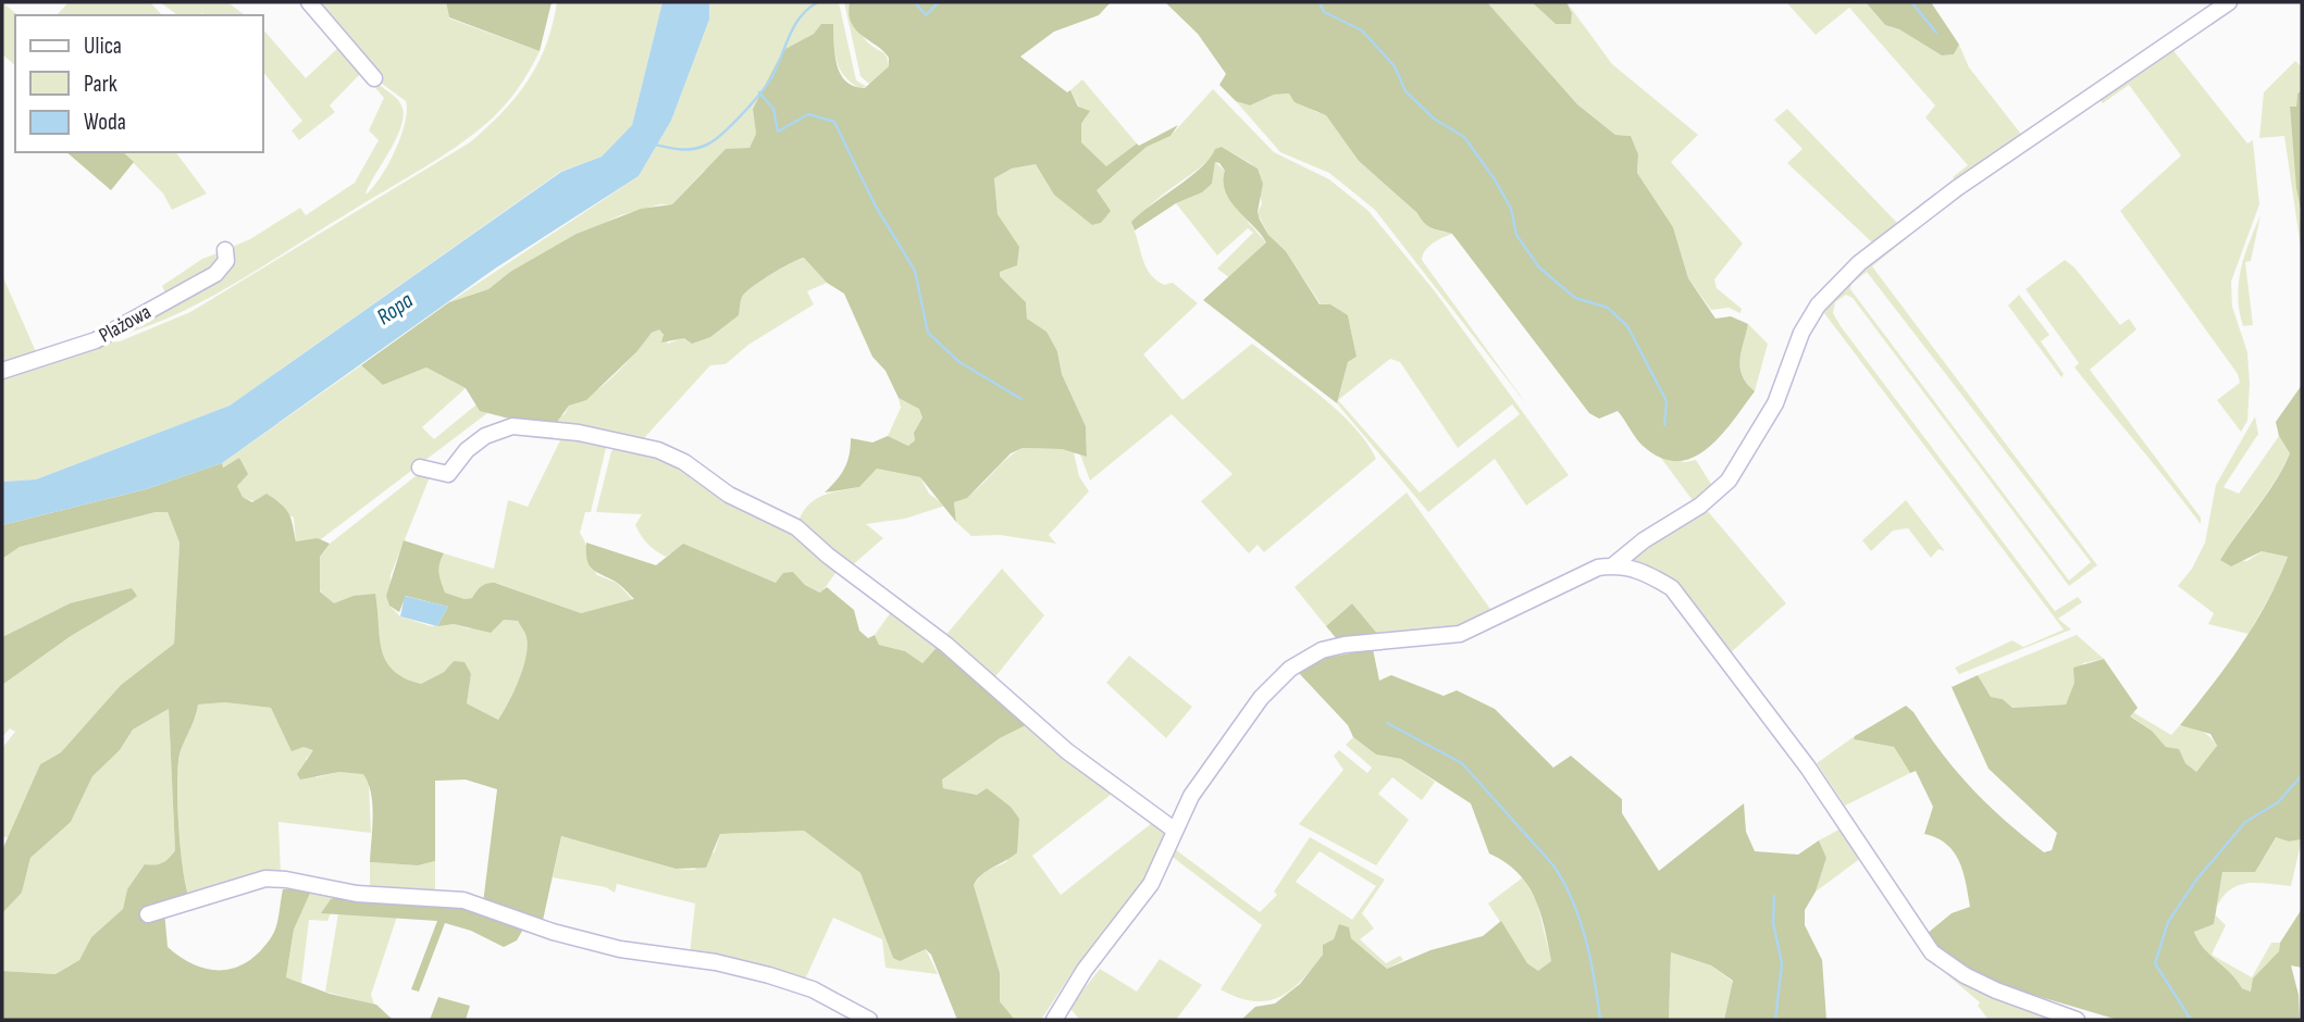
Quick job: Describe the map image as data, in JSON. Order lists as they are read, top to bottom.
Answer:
{
  "streets": {
    "street": ["Plażowa"]
  },
  "water": ["Ropa"],
  "legend": ["Ulica", "Park", "Woda"]
}
